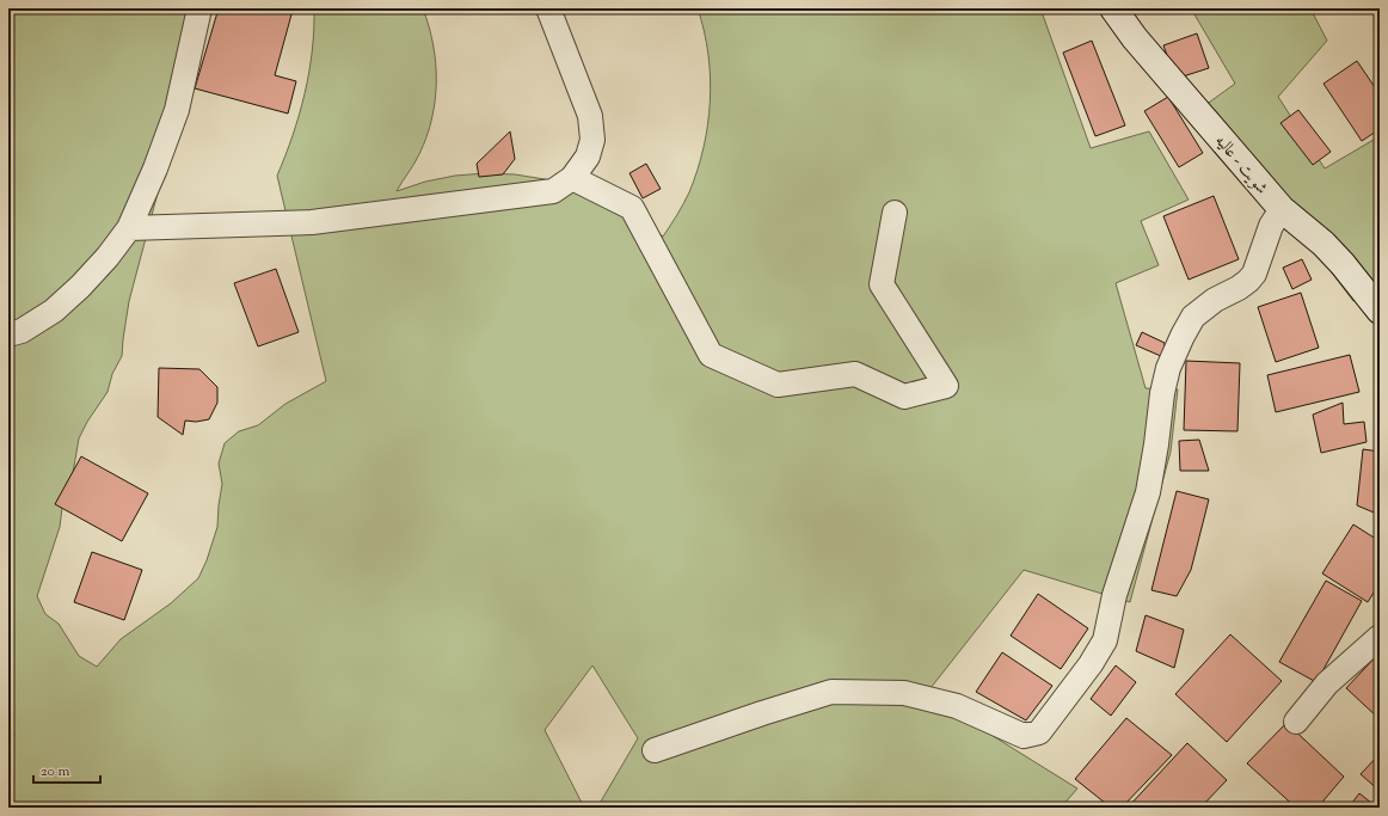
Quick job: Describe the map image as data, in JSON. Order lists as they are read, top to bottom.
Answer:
{
  "streets": {
    "street": ["شويت - عاليه"]
  },
  "scale_bar": "20 m"
}
